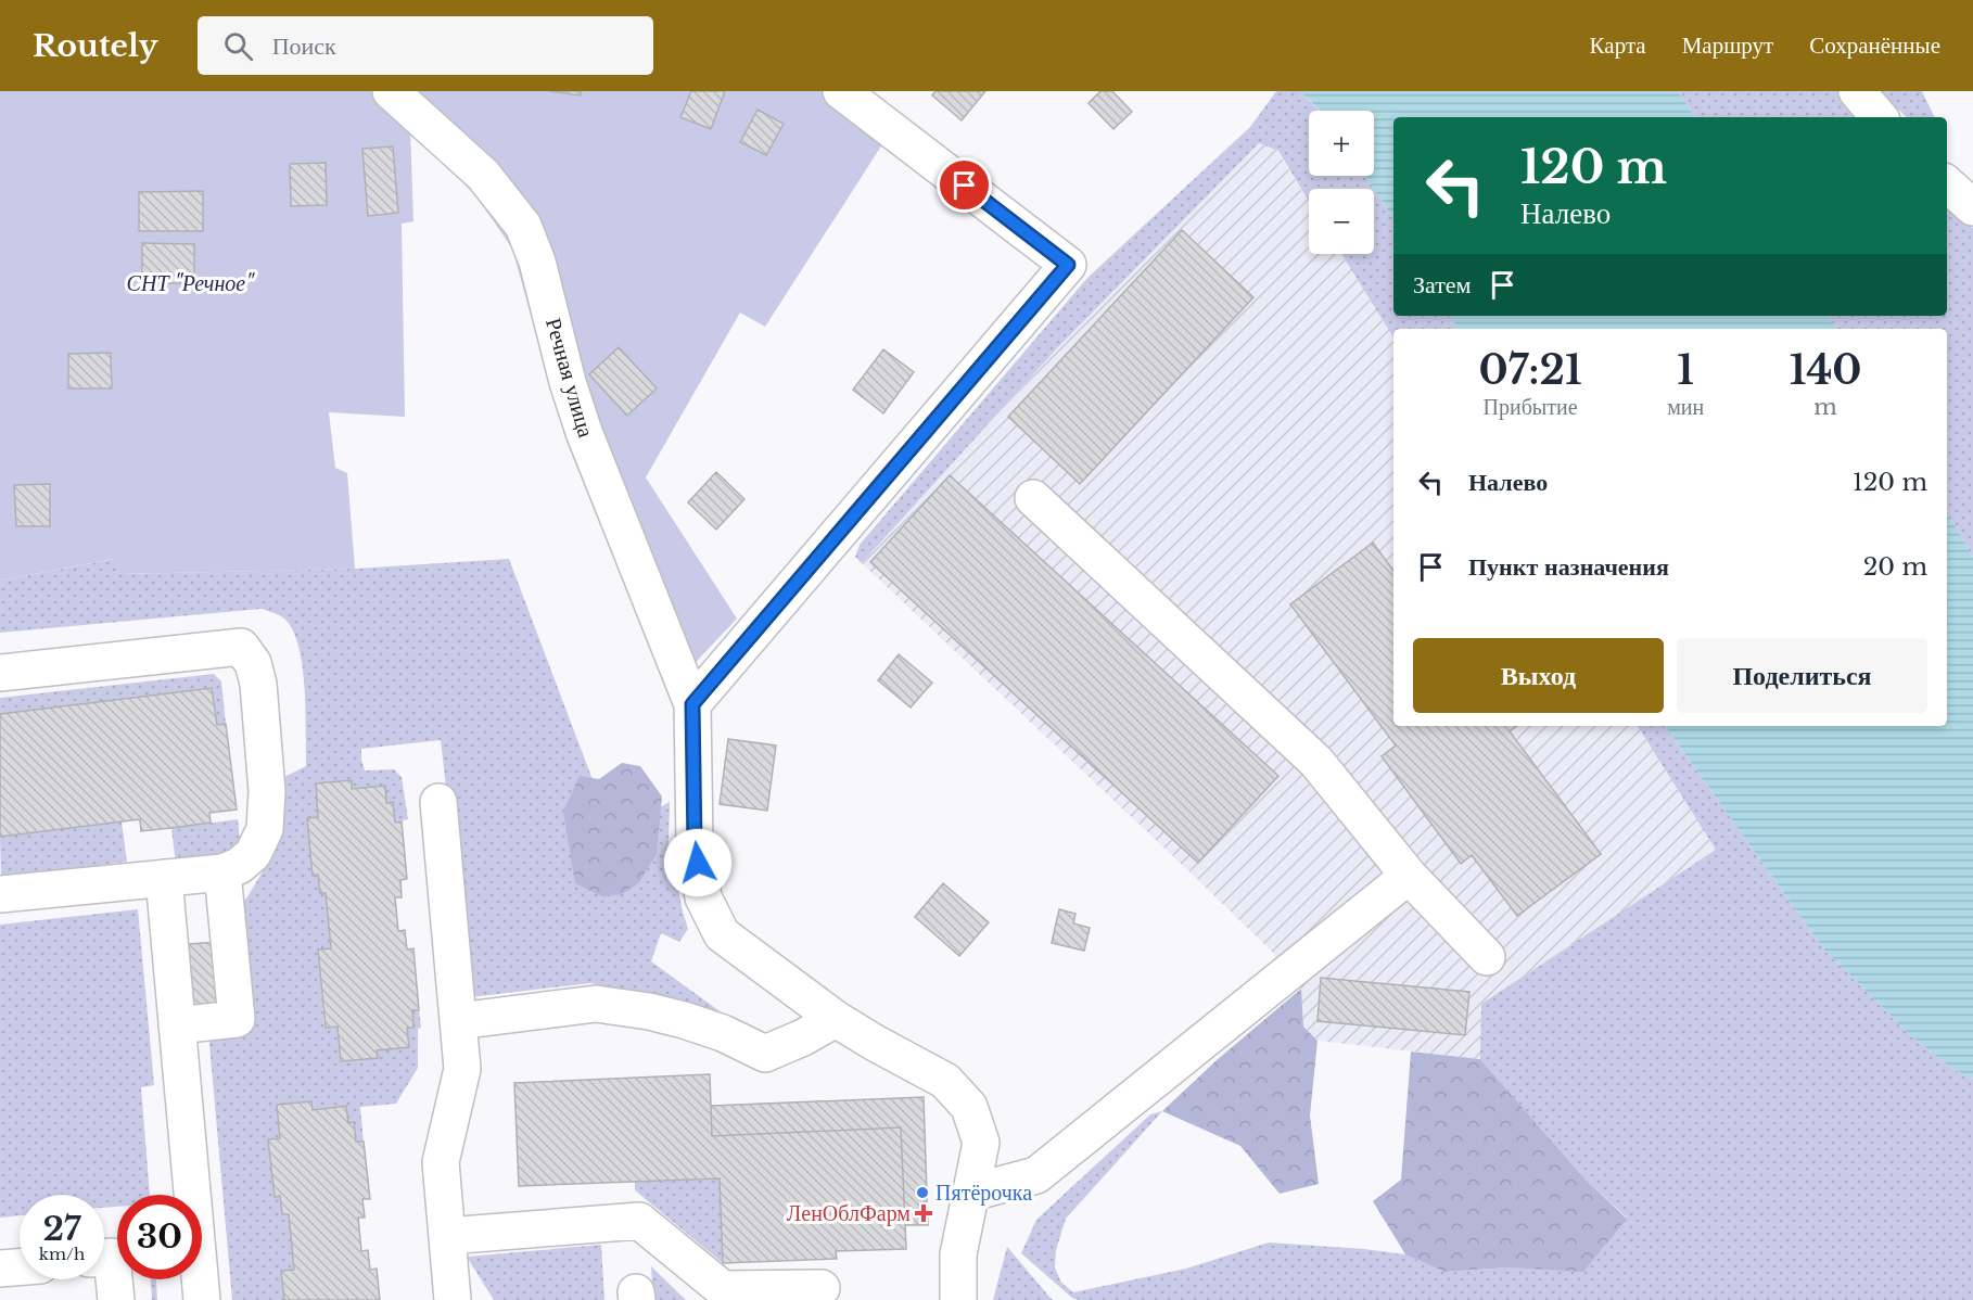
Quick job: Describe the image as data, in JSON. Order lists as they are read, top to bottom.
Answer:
{
  "streets": {
    "street": ["Речная улица"]
  },
  "parks": ["СНТ \"Речное\""],
  "places": {
    "other": ["Пятёрочка"],
    "health": ["ЛенОблФарм"]
  },
  "page": {
    "header": "Routely",
    "search": "Поиск",
    "nav": ["Карта", "Маршрут", "Сохранённые"],
    "map_buttons": ["+", "−"],
    "turn": ["120 m", "Налево"],
    "then": "Затем",
    "eta": [
      "07:21",
      "Прибытие",
      "1",
      "мин",
      "140",
      "m"
    ],
    "list": [
      {
        "name": "Налево",
        "value": "120 m"
      },
      {
        "name": "Пункт назначения",
        "value": "20 m"
      }
    ],
    "buttons": ["Выход", "Поделиться"],
    "speed": "27 km/h",
    "limit": "30"
  }
}
